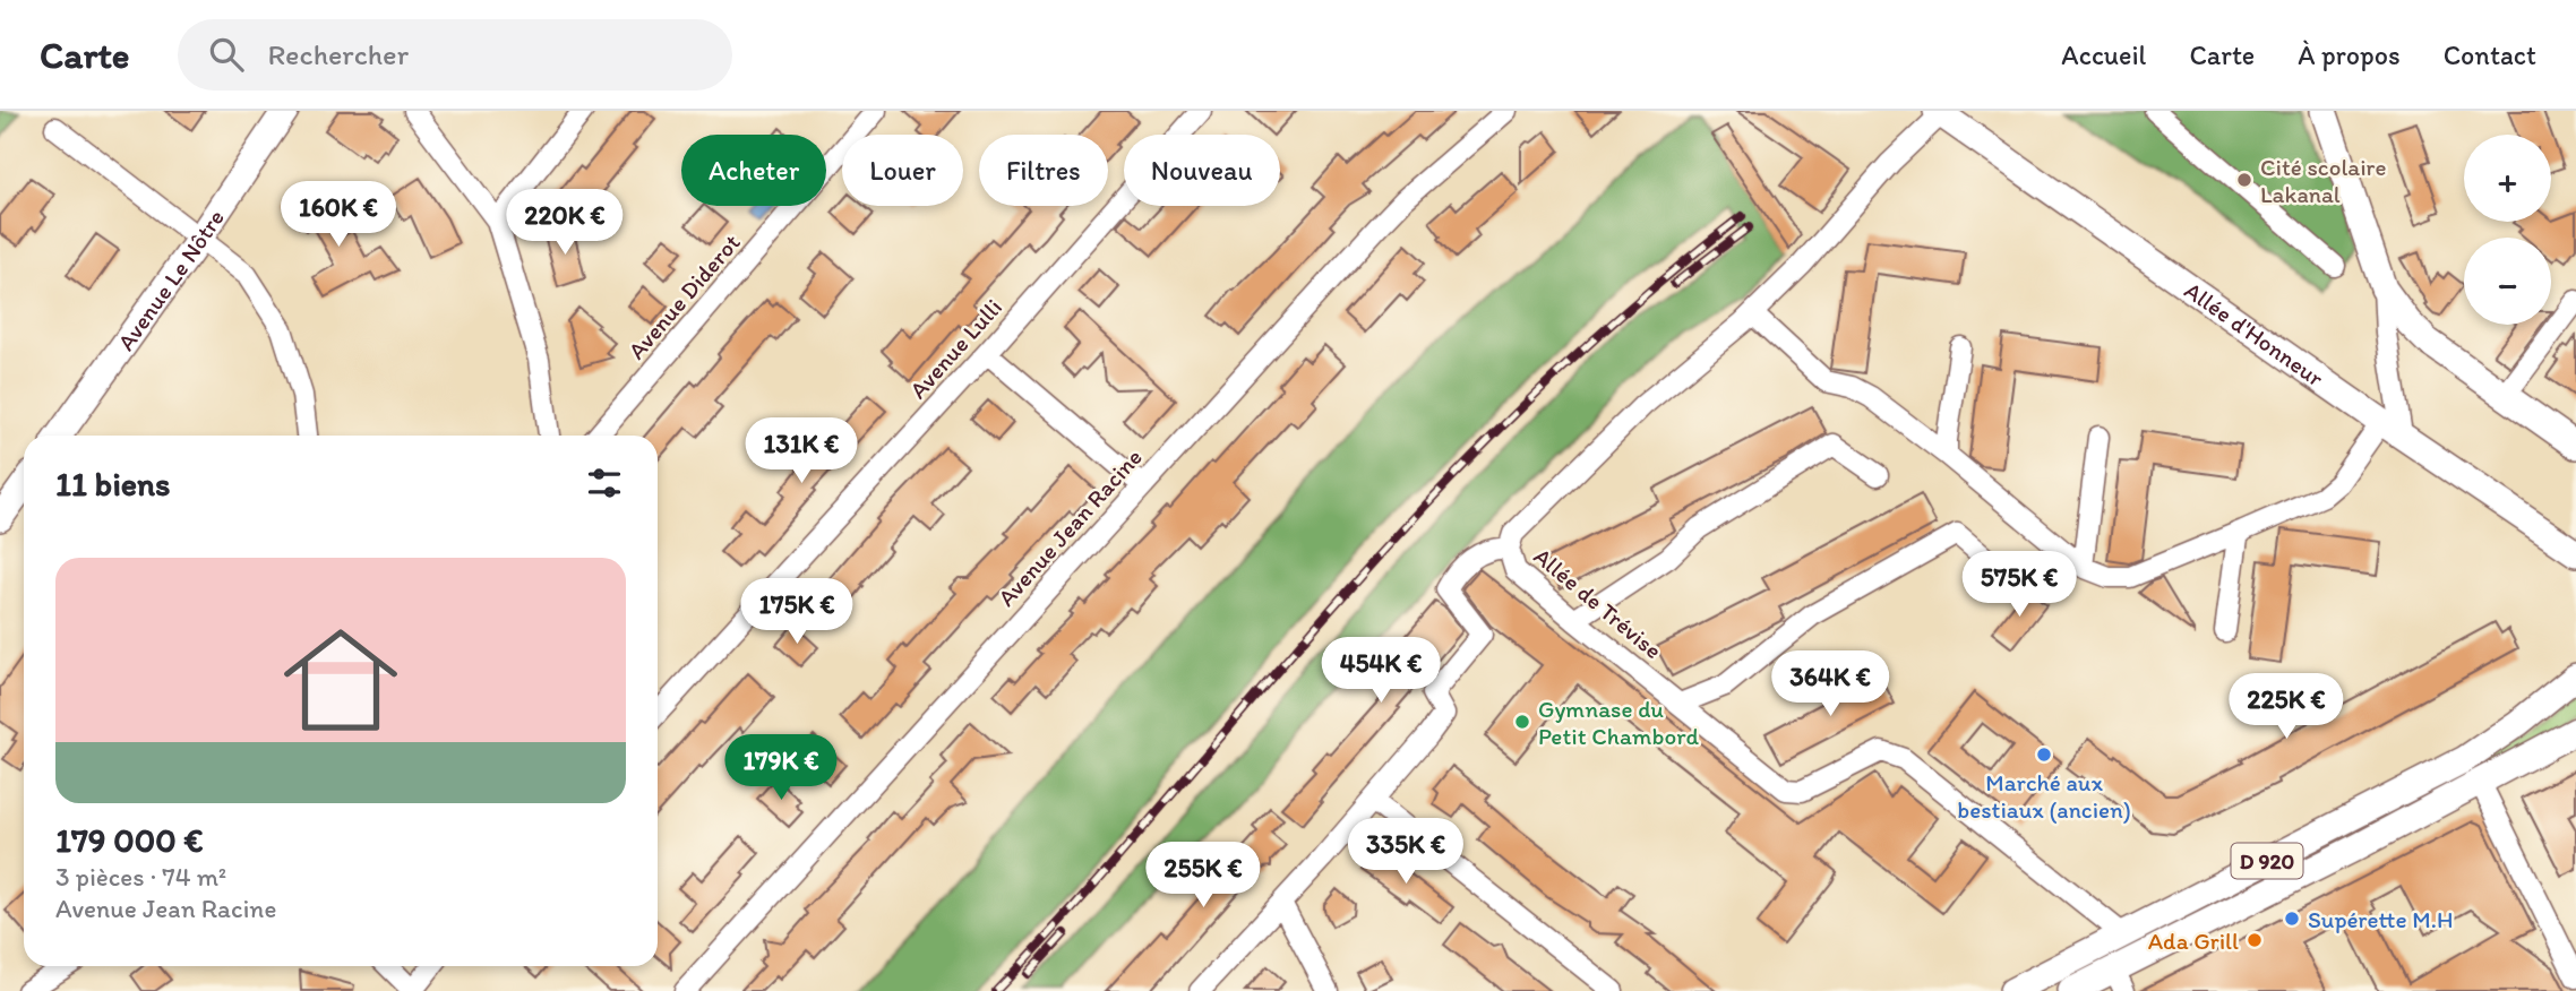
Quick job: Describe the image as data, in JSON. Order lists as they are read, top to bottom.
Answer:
{
  "streets": {
    "main road": ["Avenue Le Nôtre", "Allée d'Honneur", "D 920"],
    "street": [
      "Avenue Diderot",
      "Avenue Lulli",
      "Avenue Jean Racine",
      "Allée de Trévise"
    ]
  },
  "crossings": [
    ["Allée d'Honneur", "Allée de Trévise"],
    ["Allée de Trévise", "D 920"]
  ],
  "places": [
    "Cité scolaire Lakanal",
    "Gymnase du Petit Chambord",
    "Marché aux bestiaux (ancien)",
    "Supérette M.H",
    "Ada Grill"
  ],
  "page": {
    "header": "Carte",
    "search": "Rechercher",
    "nav": [
      "Accueil",
      "Carte",
      "À propos",
      "Contact"
    ],
    "map_buttons": ["+", "−"],
    "chip": [
      "Acheter",
      "Louer",
      "Filtres",
      "Nouveau"
    ],
    "price": [
      "160K €",
      "220K €",
      "131K €",
      "575K €",
      "175K €",
      "454K €",
      "364K €",
      "225K €",
      "179K €",
      "335K €",
      "255K €"
    ],
    "heading": "11 biens",
    "list": [
      {
        "name": "179 000 €",
        "note": "3 pièces · 74 m² · Avenue Jean Racine"
      }
    ]
  }
}
